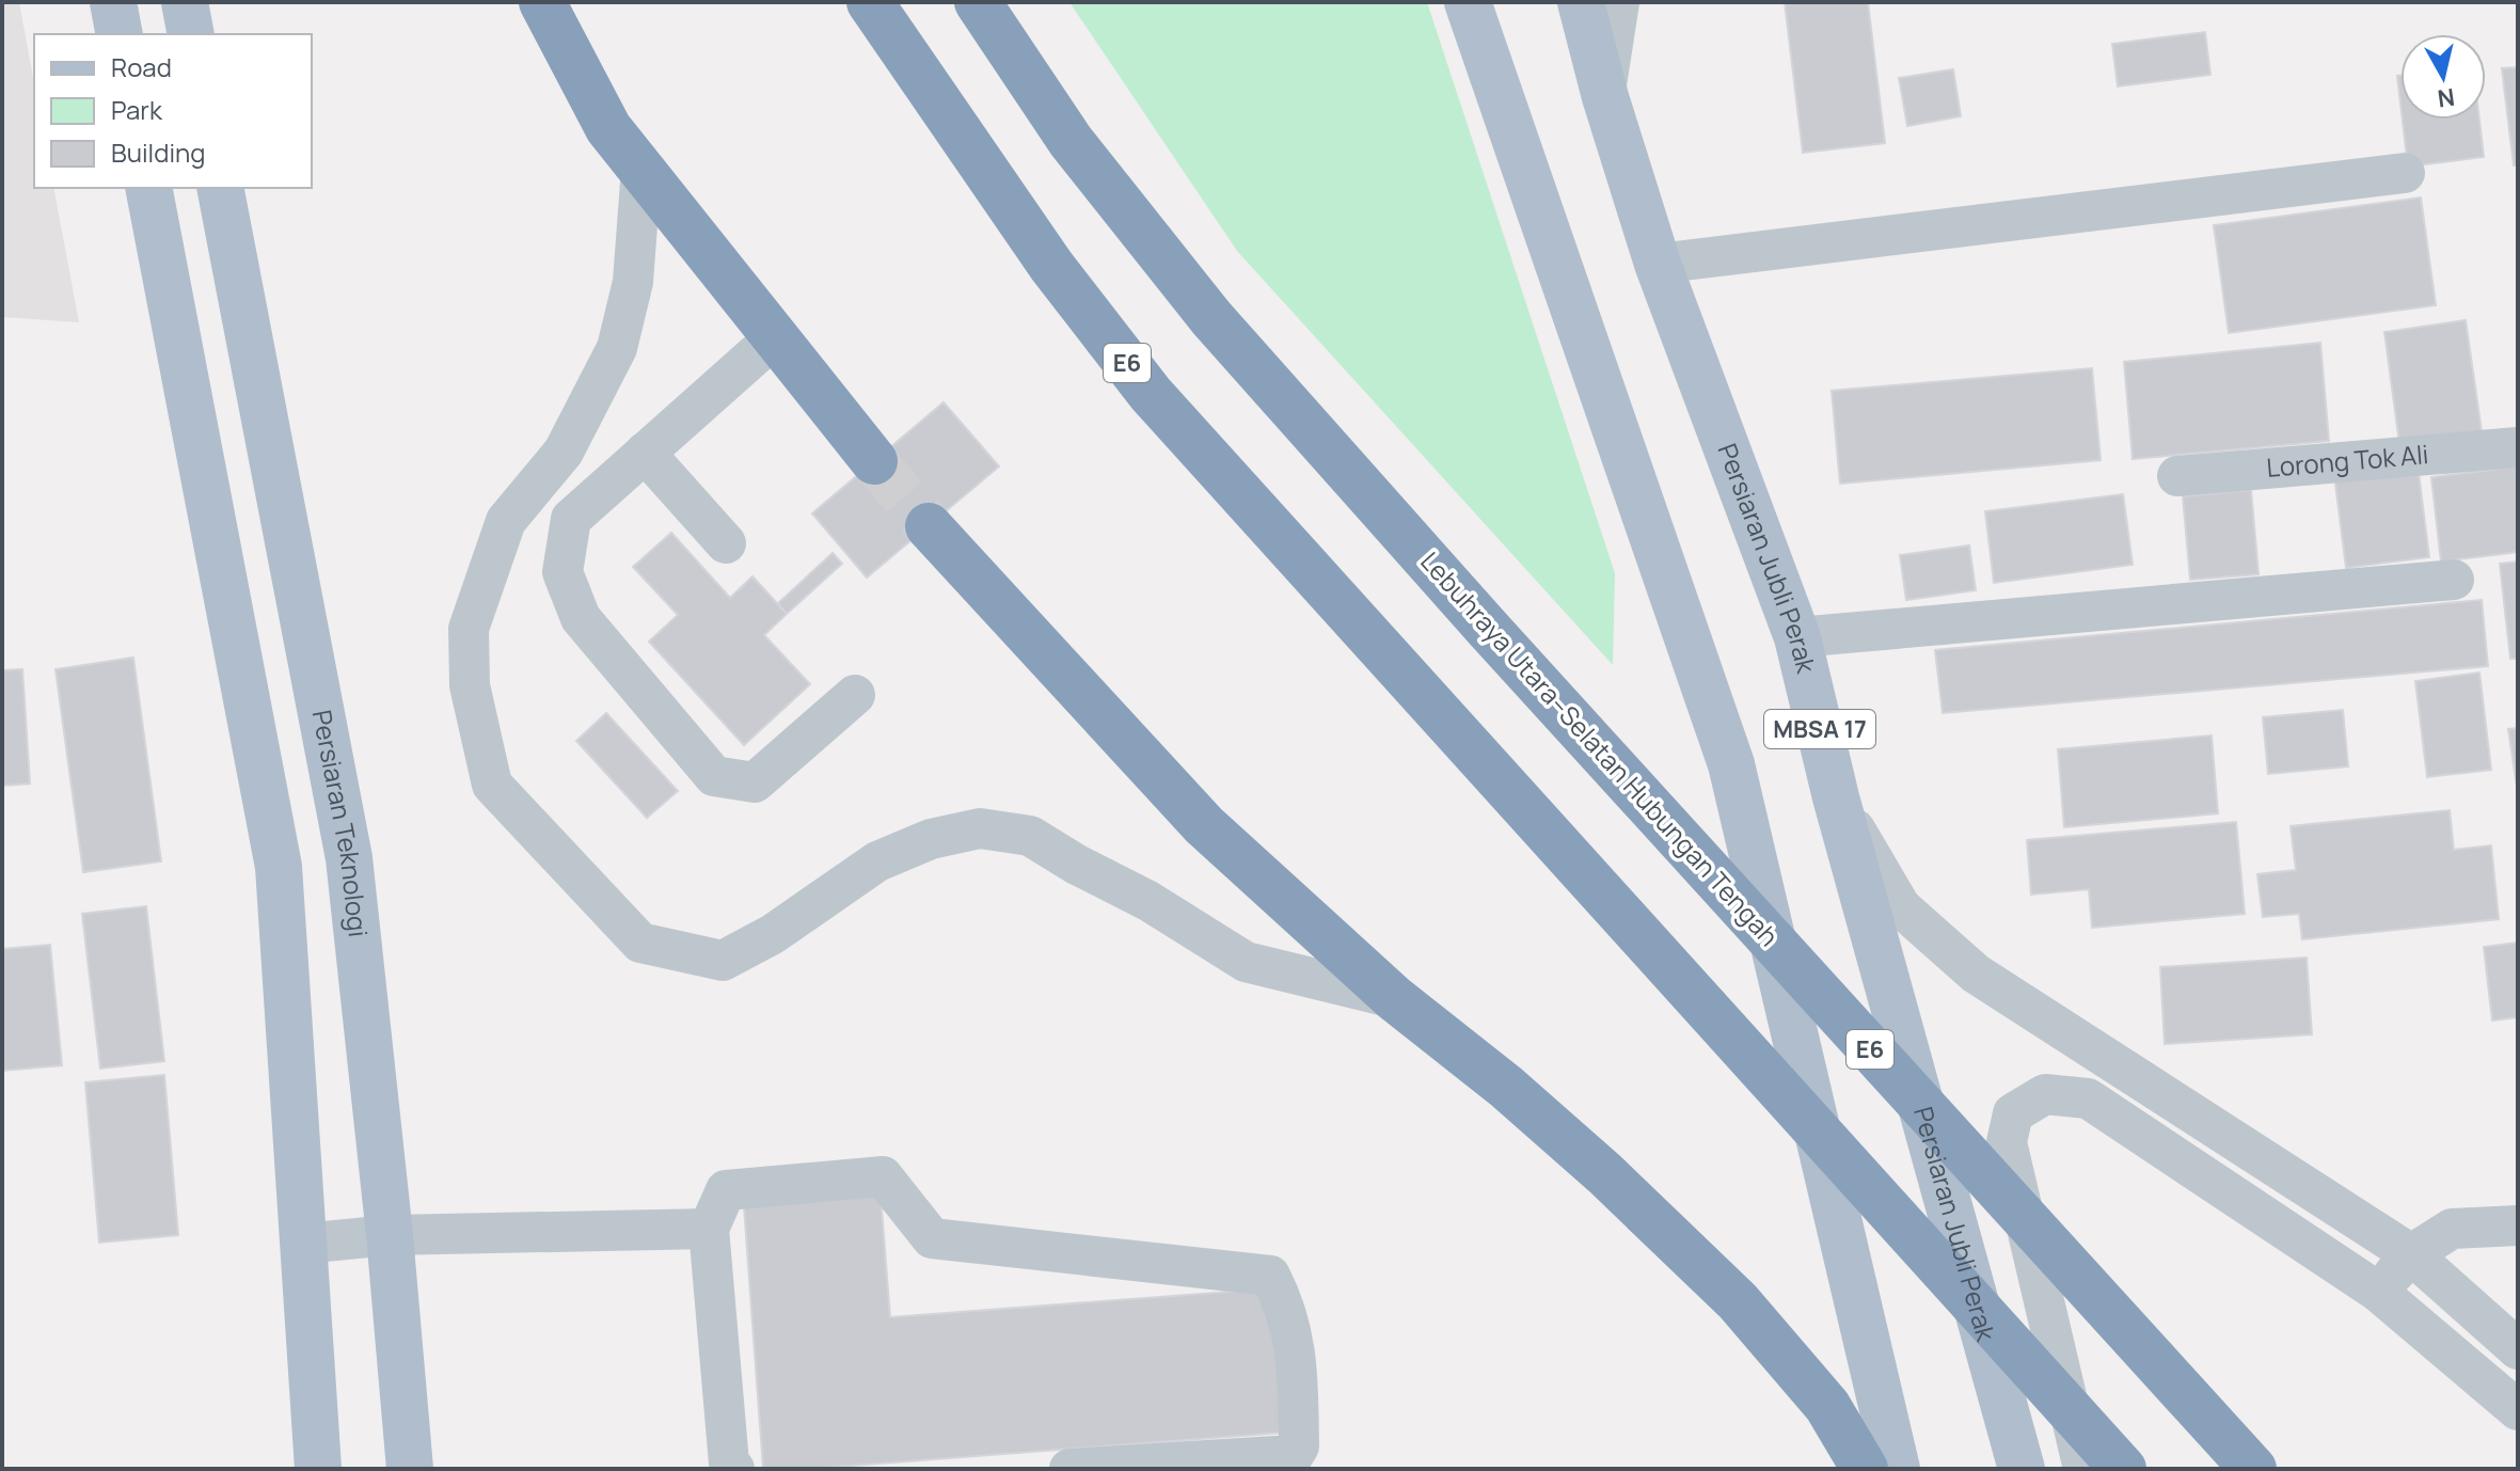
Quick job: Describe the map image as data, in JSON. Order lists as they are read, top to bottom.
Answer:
{
  "streets": {
    "highway": ["E6", "Lebuhraya Utara–Selatan Hubungan Tengah"],
    "main road": ["Persiaran Jubli Perak", "MBSA 17", "Persiaran Teknologi"],
    "street": ["Lorong Tok Ali"]
  },
  "legend": ["Road", "Park", "Building"],
  "north": "bottom"
}
